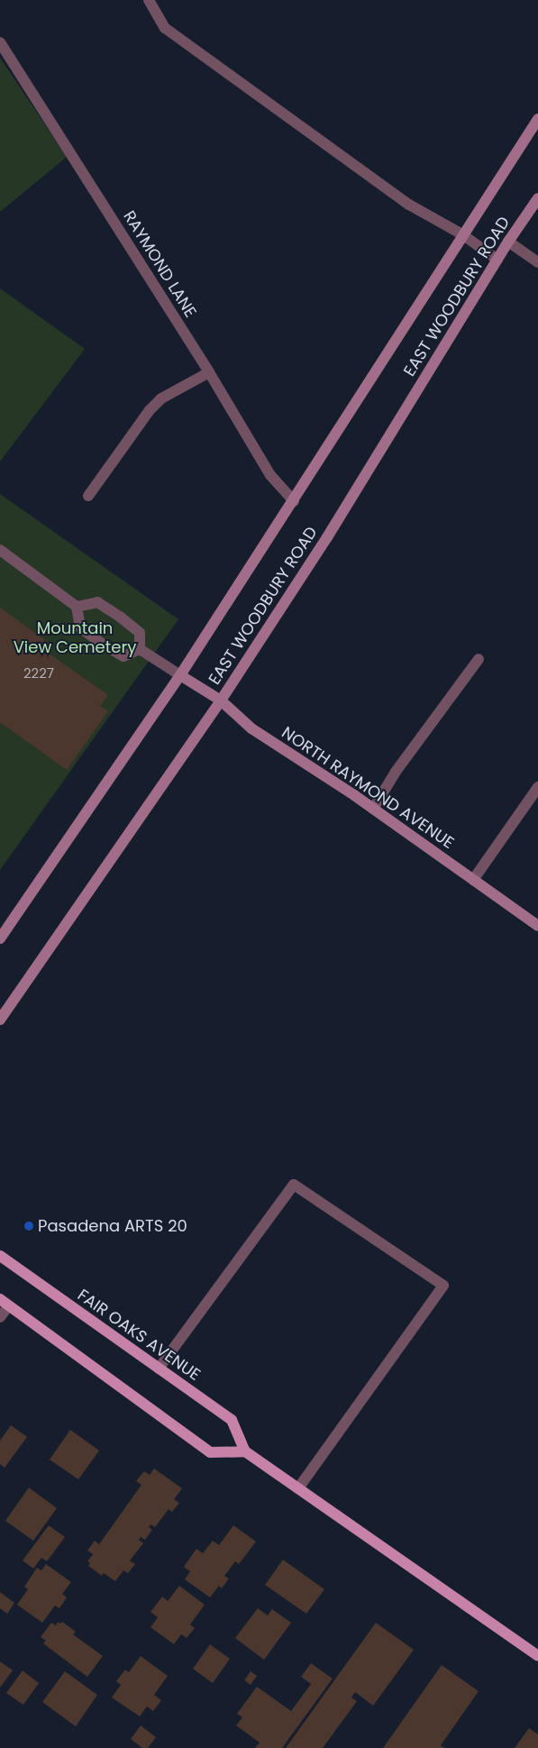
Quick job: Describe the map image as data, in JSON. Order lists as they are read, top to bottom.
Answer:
{
  "streets": {
    "main road": ["EAST WOODBURY ROAD", "NORTH RAYMOND AVENUE", "FAIR OAKS AVENUE"],
    "street": ["RAYMOND LANE"]
  },
  "crossings": [
    ["RAYMOND LANE", "EAST WOODBURY ROAD"],
    ["EAST WOODBURY ROAD", "NORTH RAYMOND AVENUE"]
  ],
  "parks": ["Mountain View Cemetery"],
  "places": ["Pasadena ARTS 20"],
  "house_numbers": ["2227"]
}
